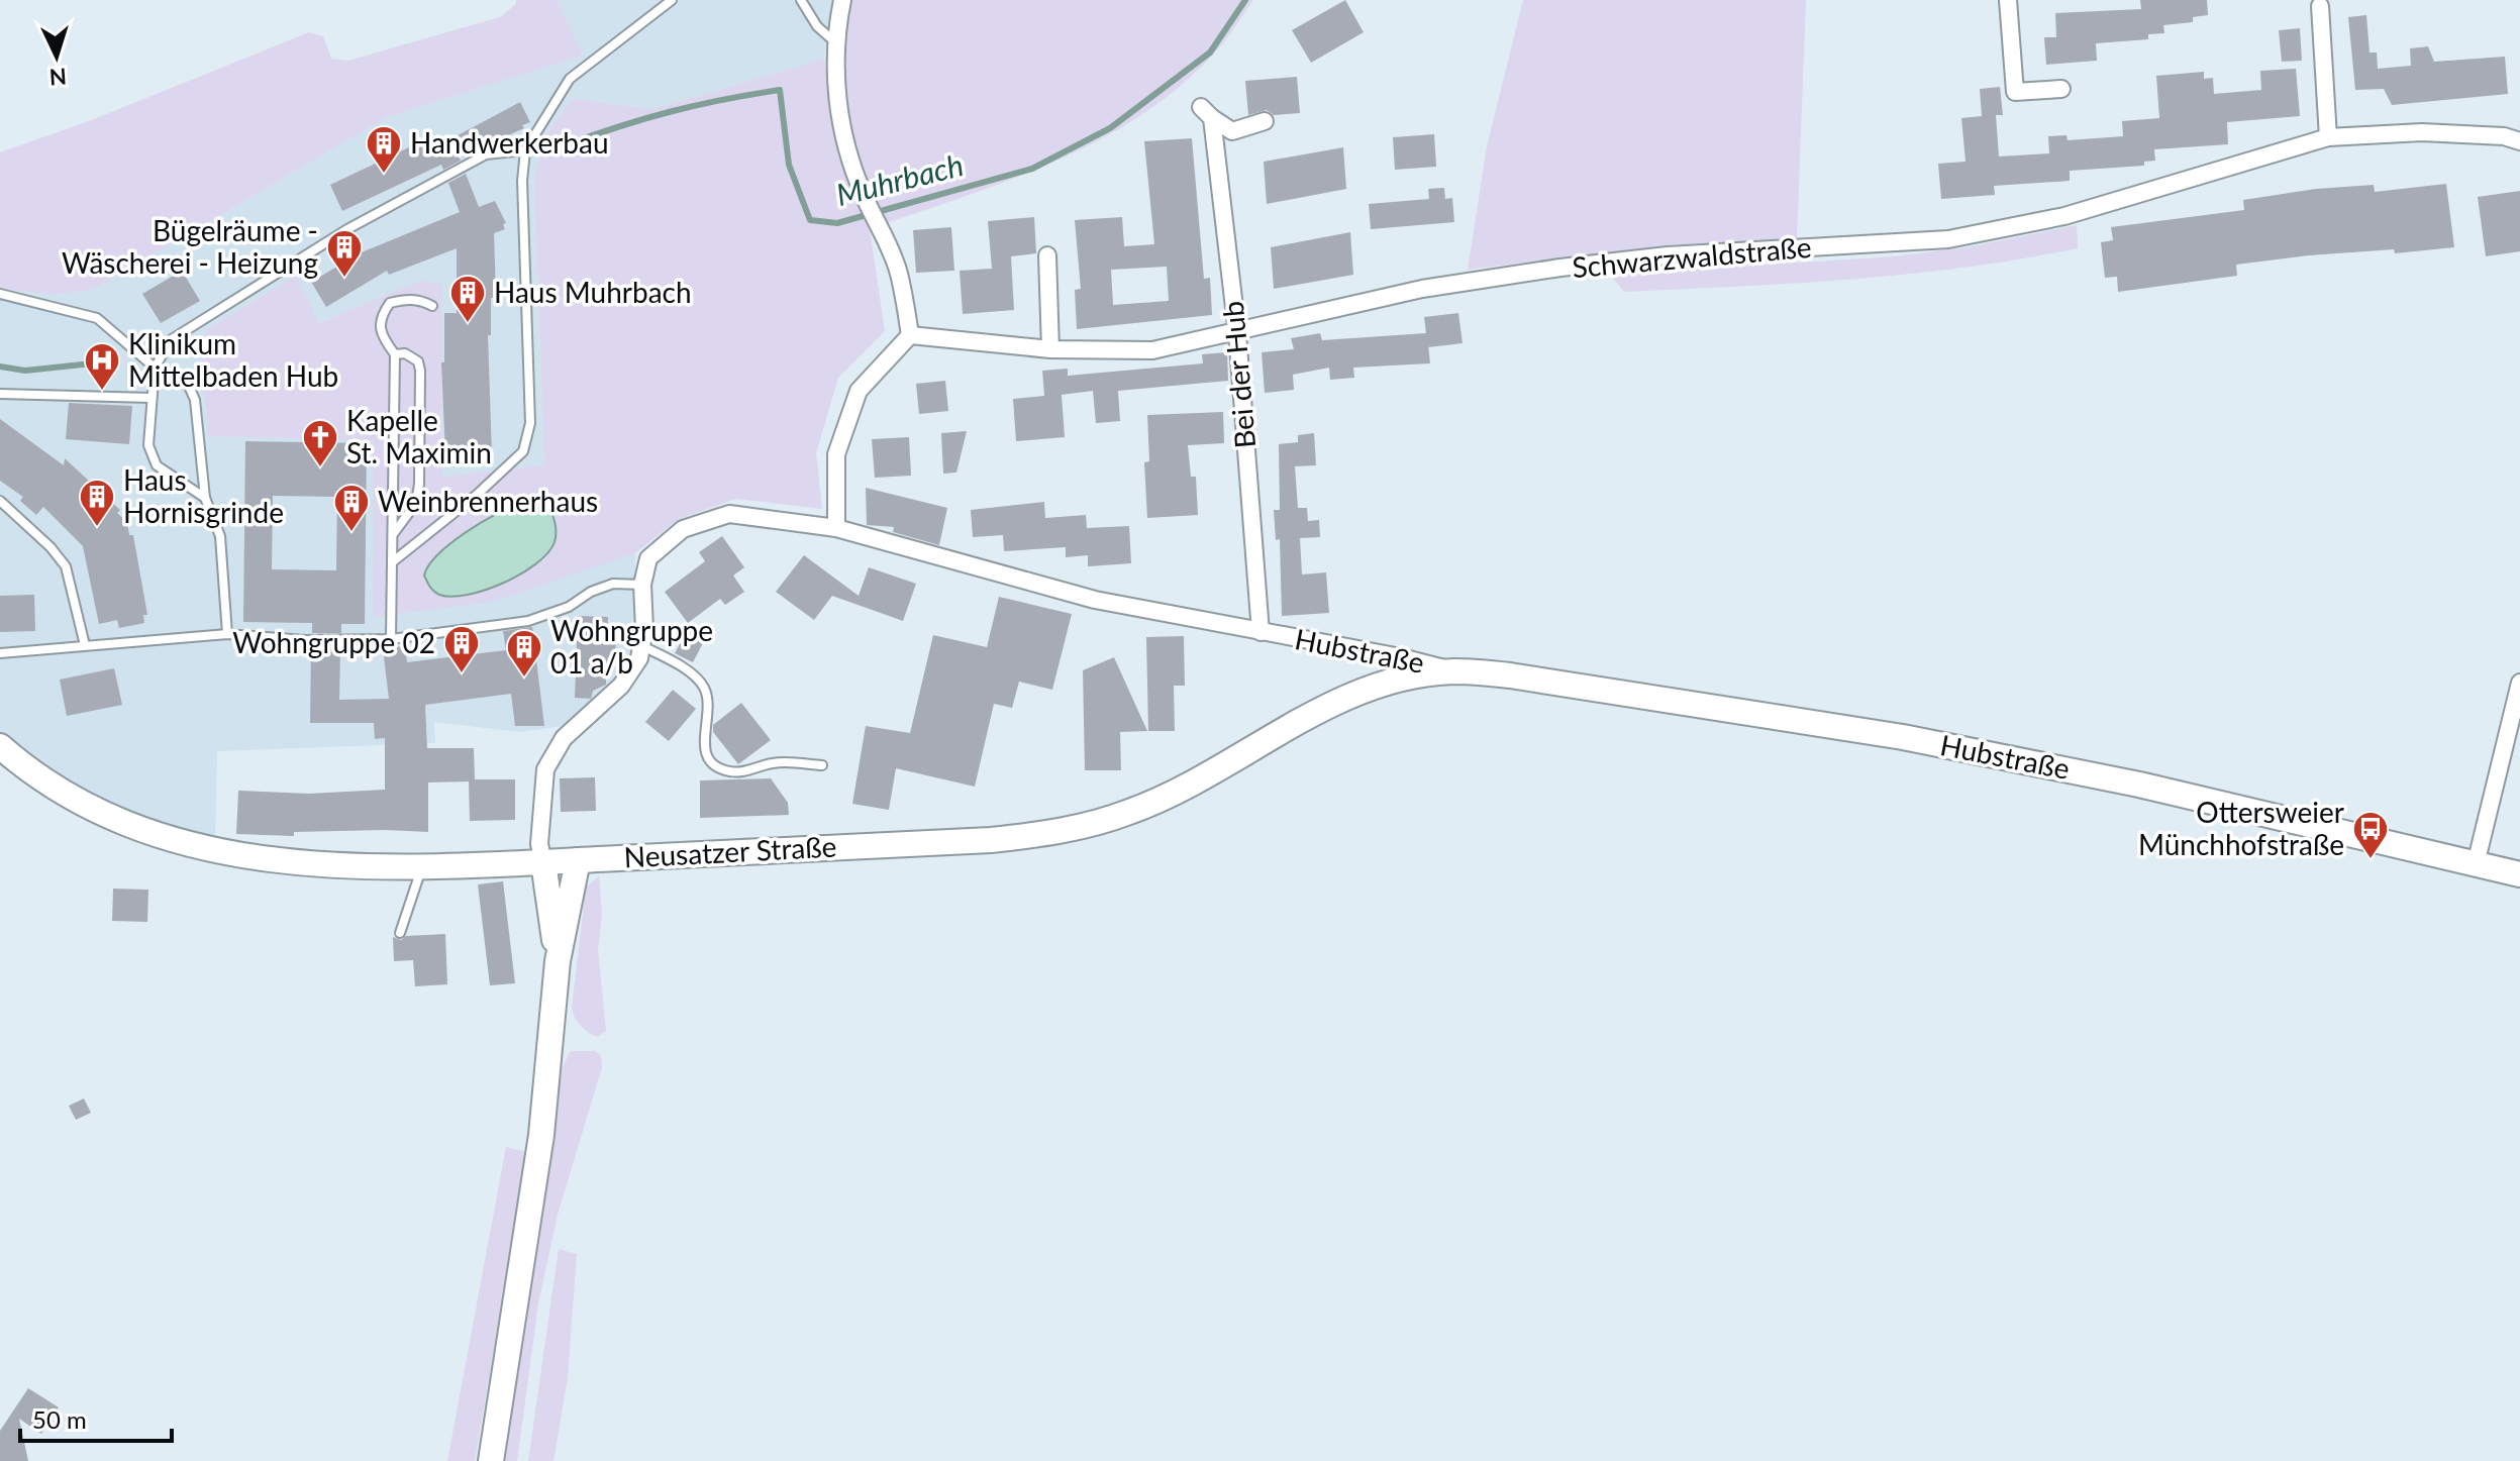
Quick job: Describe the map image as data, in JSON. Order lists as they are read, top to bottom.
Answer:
{
  "streets": {
    "main road": ["Hubstraße", "Neusatzer Straße"],
    "street": ["Schwarzwaldstraße", "Bei der Hub"]
  },
  "crossings": [
    ["Schwarzwaldstraße", "Bei der Hub"],
    ["Bei der Hub", "Hubstraße"],
    ["Hubstraße", "Neusatzer Straße"]
  ],
  "water": ["Muhrbach"],
  "places": {
    "building": [
      "Handwerkerbau",
      "Bügelräume - Wäscherei - Heizung",
      "Haus Muhrbach",
      "Haus Hornisgrinde",
      "Weinbrennerhaus",
      "Wohngruppe 02",
      "Wohngruppe 01 a/b"
    ],
    "hospital": ["Klinikum Mittelbaden Hub"],
    "church": ["Kapelle St. Maximin"],
    "bus stop": ["Ottersweier Münchhofstraße"]
  },
  "scale_bar": "50 m",
  "north": "bottom"
}
